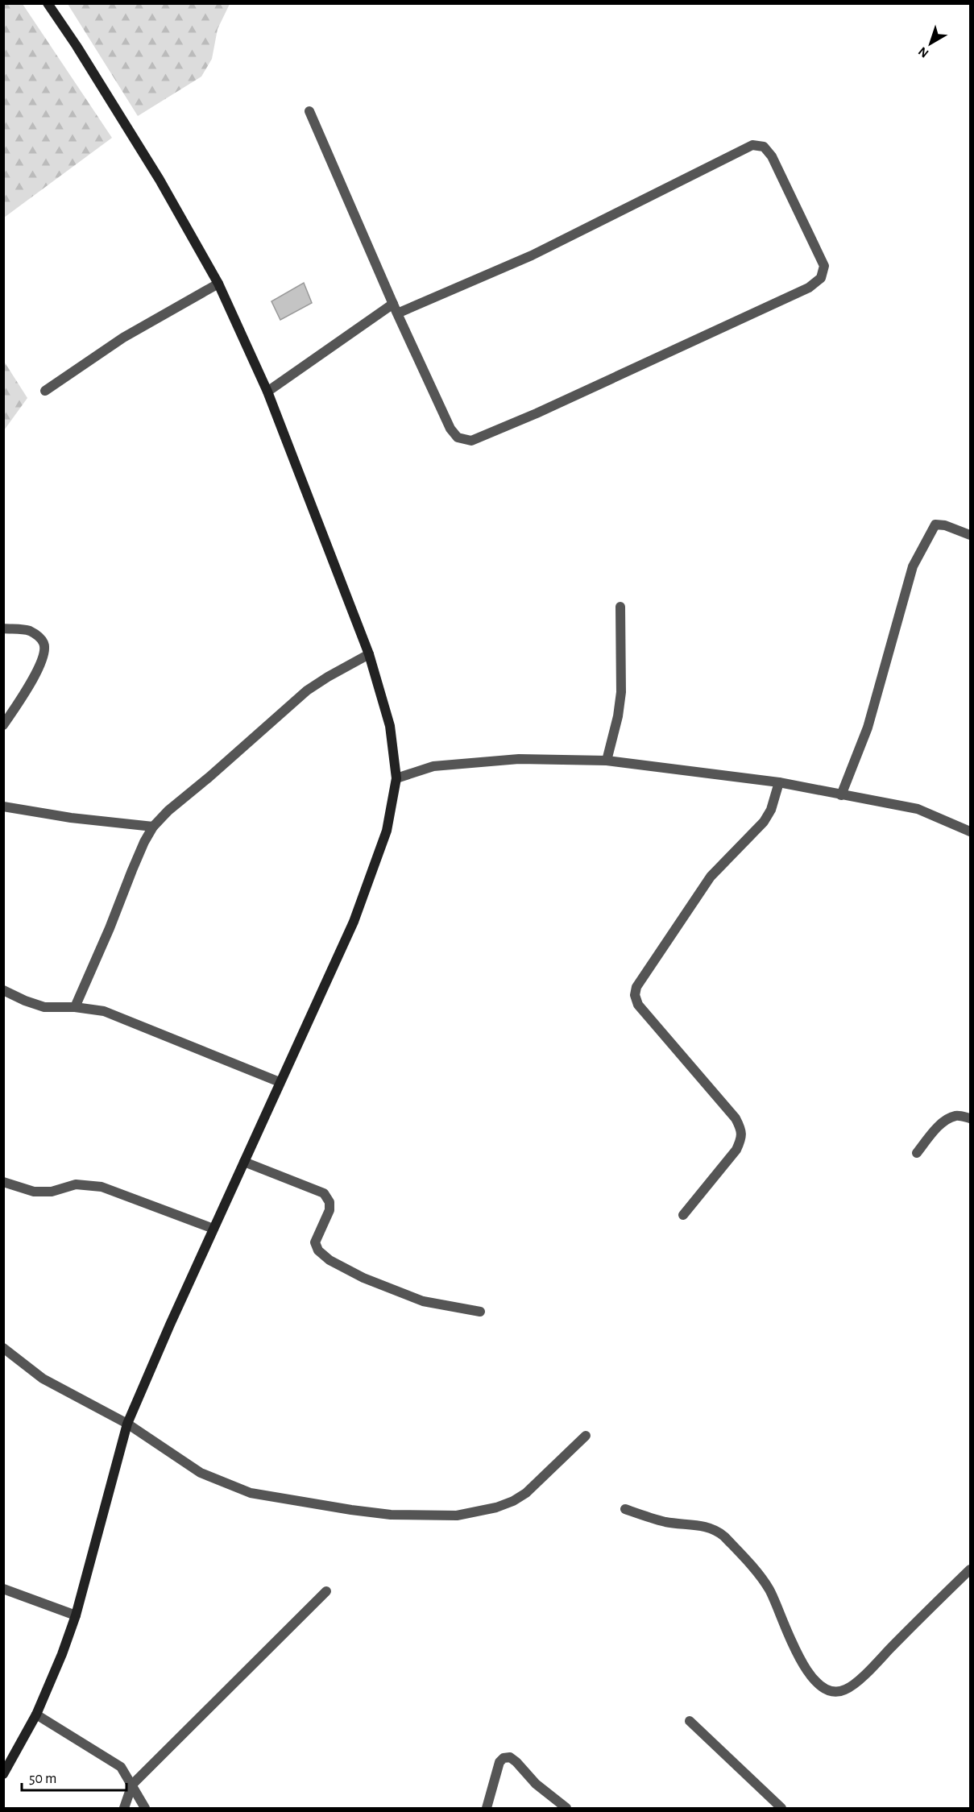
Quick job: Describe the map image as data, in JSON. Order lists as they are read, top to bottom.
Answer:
{
  "scale_bar": "50 m",
  "north": "bottom left"
}
